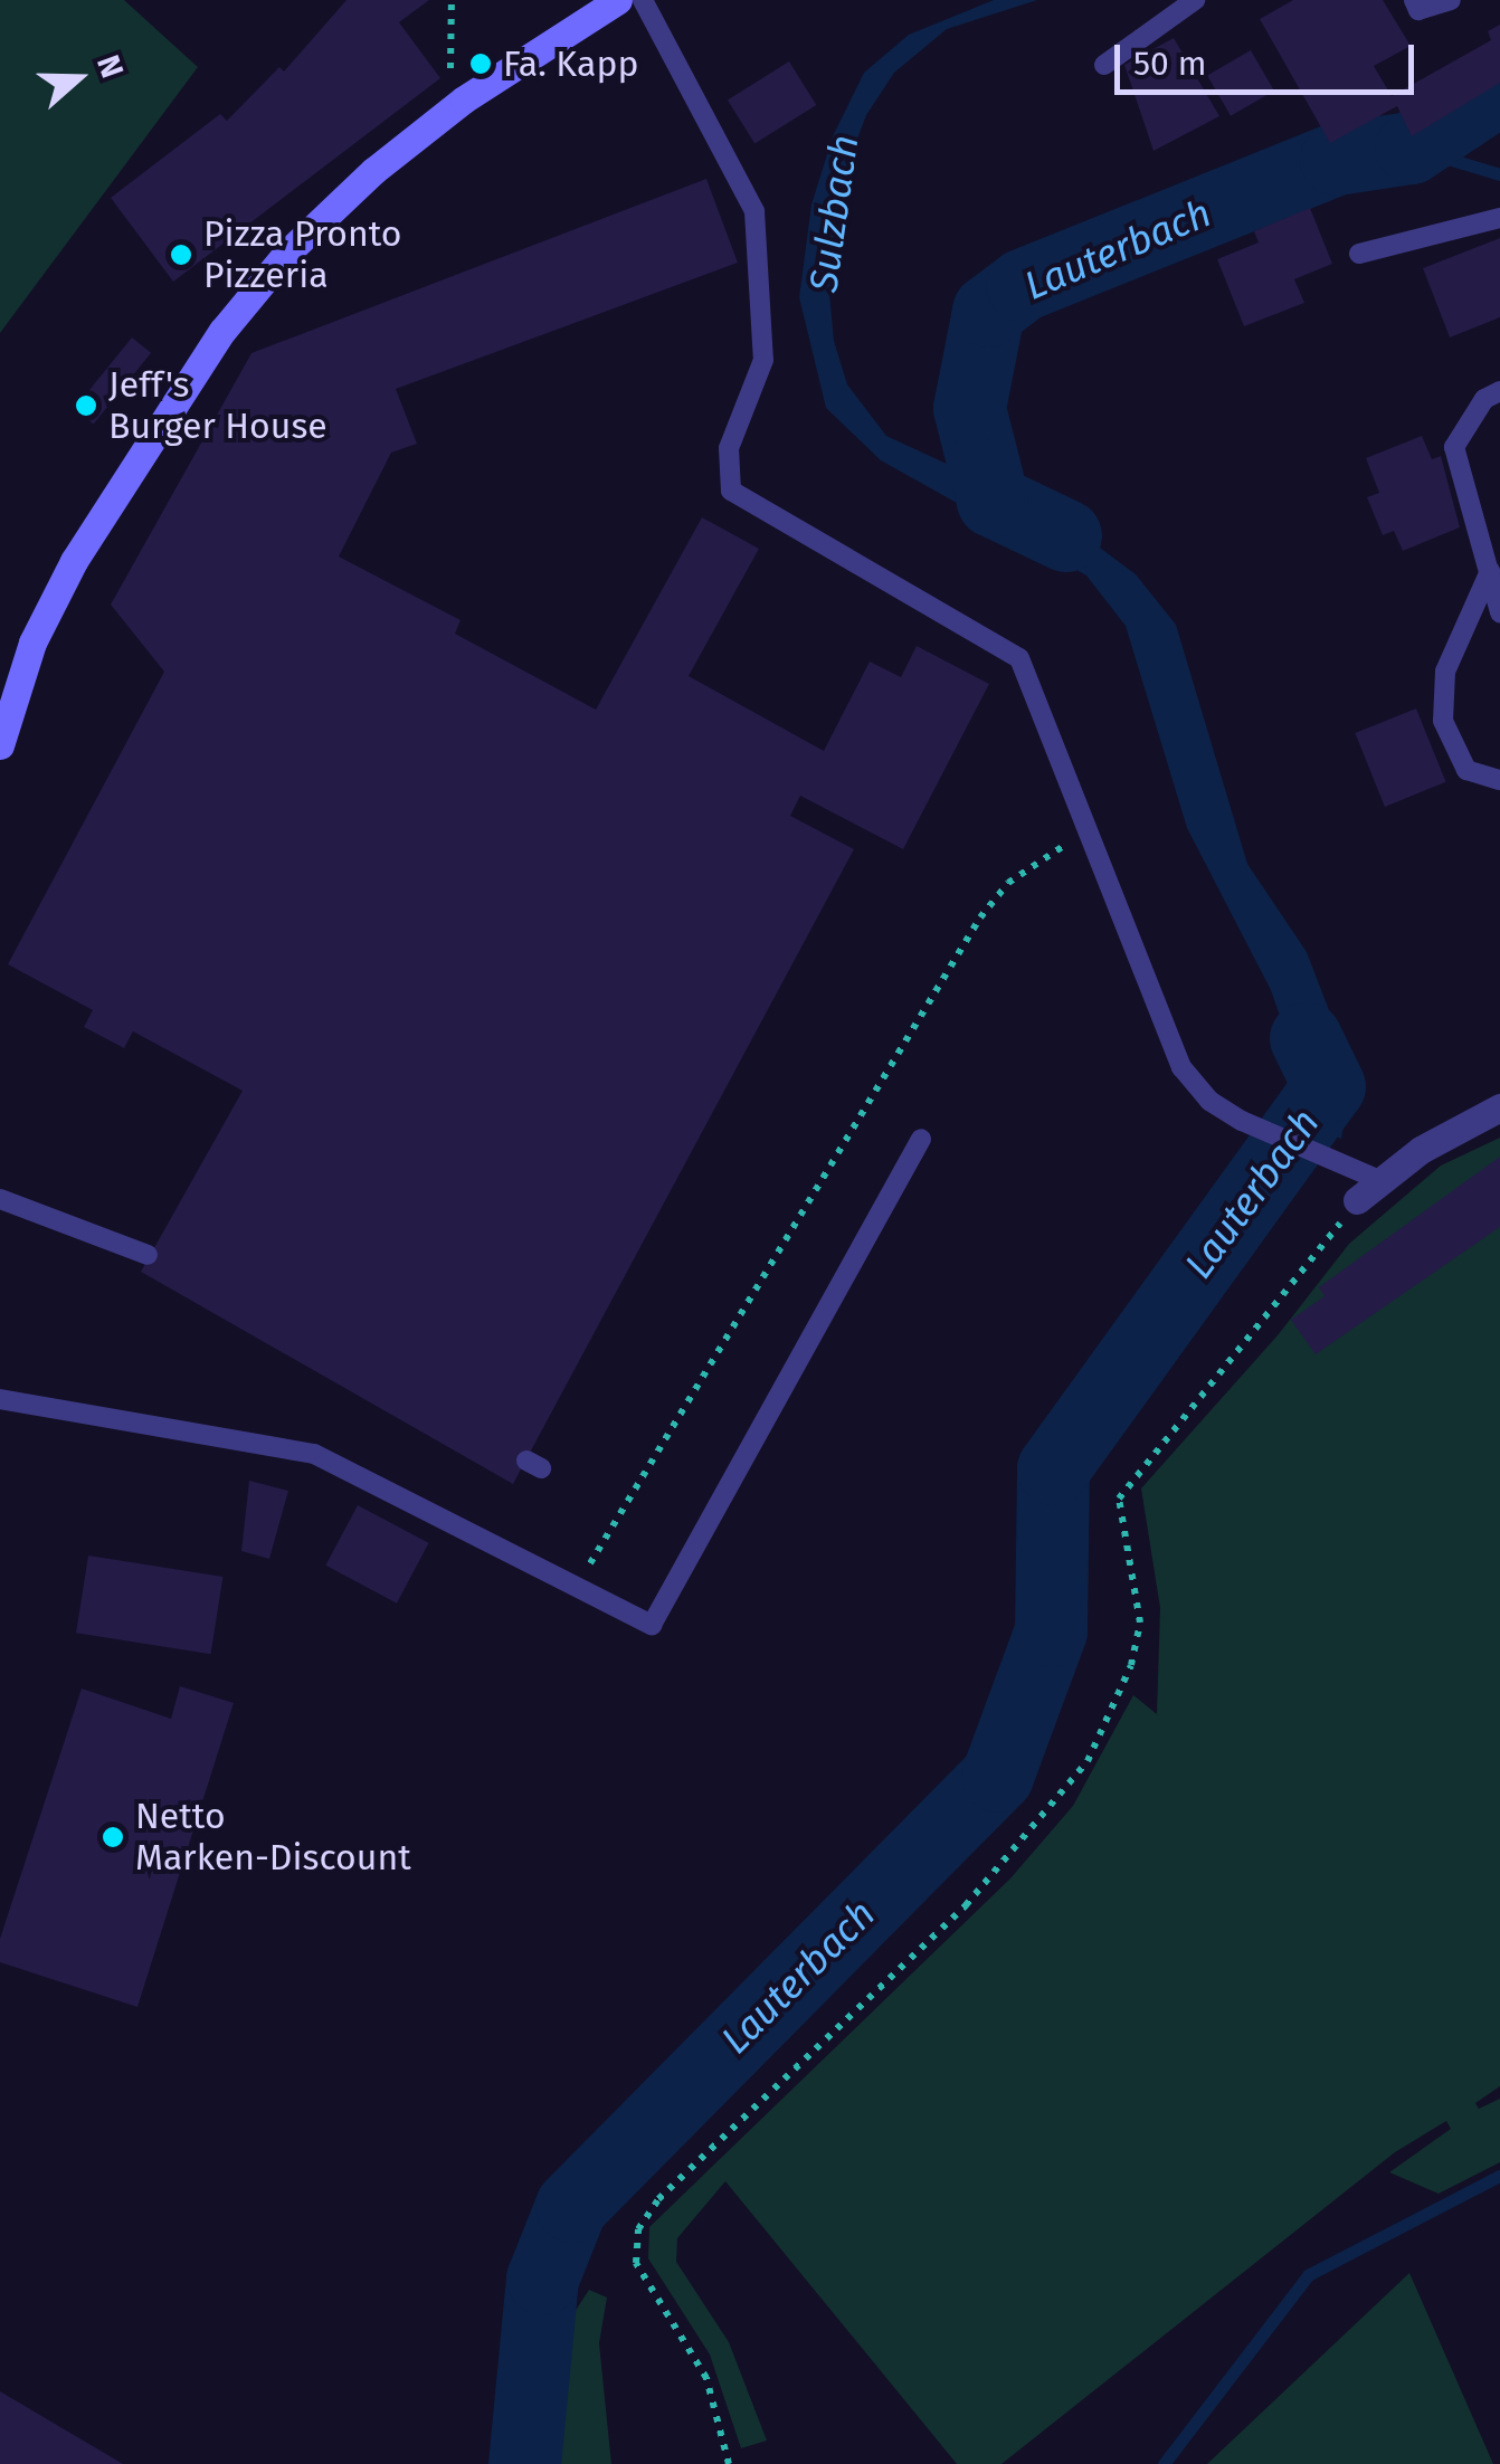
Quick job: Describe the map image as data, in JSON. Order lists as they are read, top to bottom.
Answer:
{
  "water": ["Sulzbach", "Lauterbach"],
  "places": [
    "Fa. Kapp",
    "Pizza Pronto Pizzeria",
    "Jeff's Burger House",
    "Netto Marken-Discount"
  ],
  "scale_bar": "50 m",
  "north": "right"
}
